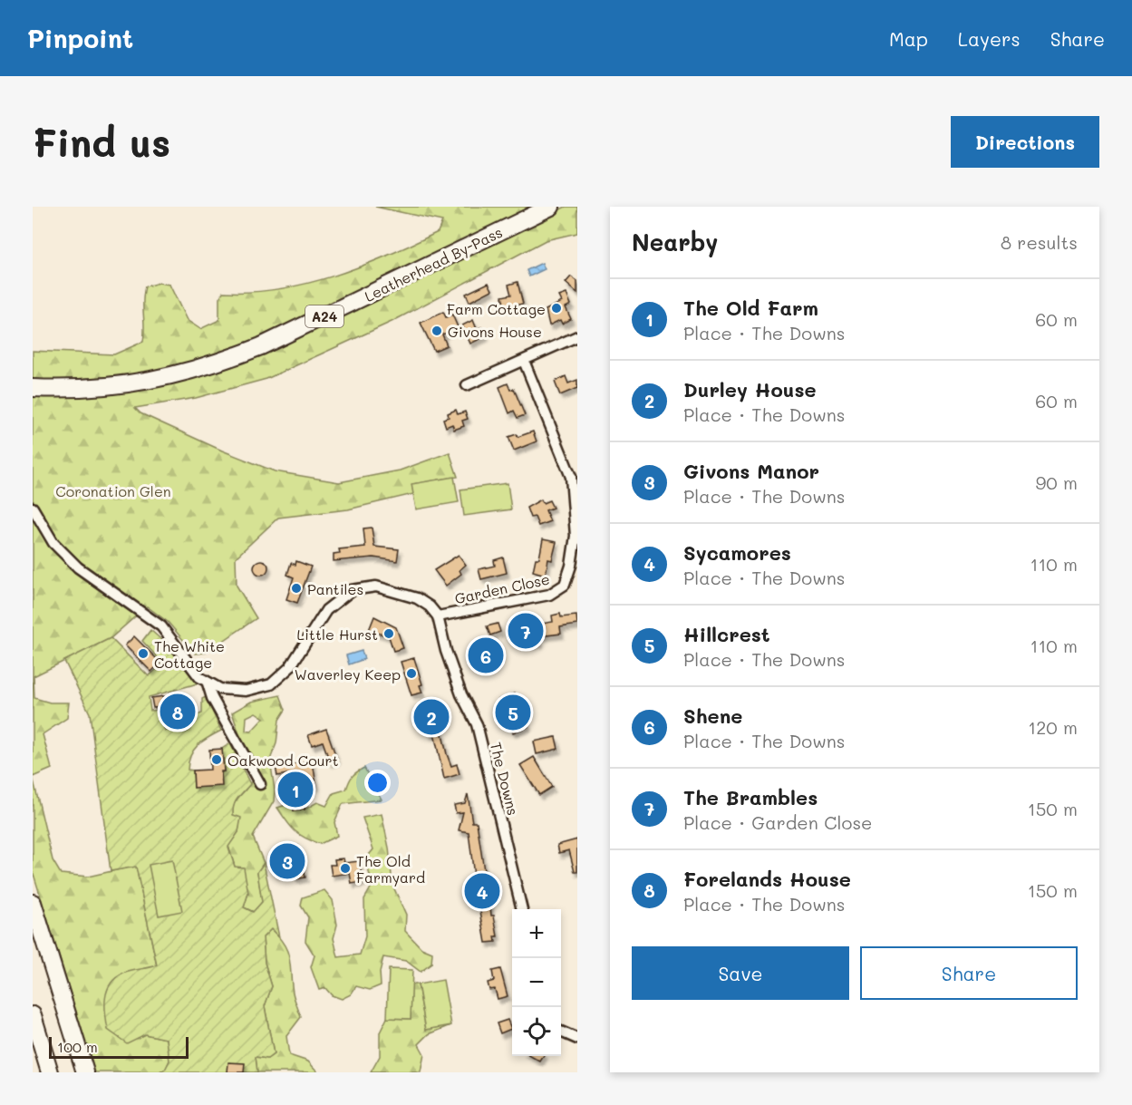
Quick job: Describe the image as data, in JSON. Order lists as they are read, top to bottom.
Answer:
{
  "streets": {
    "highway": ["Leatherhead By-Pass", "A24"],
    "street": ["Garden Close", "The Downs"]
  },
  "crossings": [
    ["Garden Close", "The Downs"]
  ],
  "parks": ["Coronation Glen"],
  "places": [
    "Farm Cottage",
    "Givons House",
    "Pantiles",
    "Little Hurst",
    "The White Cottage",
    "Waverley Keep",
    "Oakwood Court",
    "The Old Farmyard"
  ],
  "scale_bar": "100 m",
  "page": {
    "header": "Pinpoint",
    "nav": ["Map", "Layers", "Share"],
    "buttons": [
      "Directions",
      ["Save", "Share"]
    ],
    "title": "Find us",
    "heading": ["Nearby", "8 results"],
    "list": [
      {
        "mark": "1",
        "name": "The Old Farm",
        "note": "Place · The Downs",
        "value": "60 m"
      },
      {
        "mark": "2",
        "name": "Durley House",
        "note": "Place · The Downs",
        "value": "60 m"
      },
      {
        "mark": "3",
        "name": "Givons Manor",
        "note": "Place · The Downs",
        "value": "90 m"
      },
      {
        "mark": "4",
        "name": "Sycamores",
        "note": "Place · The Downs",
        "value": "110 m"
      },
      {
        "mark": "5",
        "name": "Hillcrest",
        "note": "Place · The Downs",
        "value": "110 m"
      },
      {
        "mark": "6",
        "name": "Shene",
        "note": "Place · The Downs",
        "value": "120 m"
      },
      {
        "mark": "7",
        "name": "The Brambles",
        "note": "Place · Garden Close",
        "value": "150 m"
      },
      {
        "mark": "8",
        "name": "Forelands House",
        "note": "Place · The Downs",
        "value": "150 m"
      }
    ],
    "pins": [
      "7",
      "6",
      "8",
      "5",
      "2",
      "1",
      "3",
      "4"
    ],
    "map_buttons": ["+", "−"],
    "scale": "100 m"
  }
}
